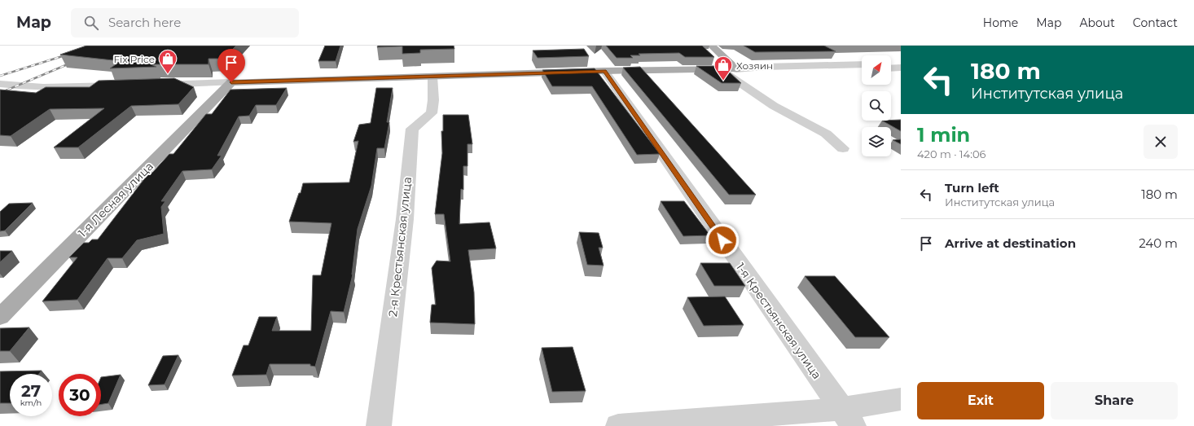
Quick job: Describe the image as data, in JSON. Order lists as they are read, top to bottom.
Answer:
{
  "streets": {
    "main road": ["1-я Лесная улица"],
    "street": ["2-я Крестьянская улица", "1-я Крестьянская улица"]
  },
  "places": {
    "shop": ["Fix Price", "Хозяин"]
  },
  "north": "top right",
  "page": {
    "header": "Map",
    "search": "Search here",
    "nav": [
      "Home",
      "Map",
      "About",
      "Contact"
    ],
    "turn": ["180 m", "Институтская улица"],
    "heading": ["1 min", "420 m · 14:06"],
    "list": [
      {
        "name": "Turn left",
        "note": "Институтская улица",
        "value": "180 m"
      },
      {
        "name": "Arrive at destination",
        "value": "240 m"
      }
    ],
    "speed": "27 km/h",
    "limit": "30",
    "buttons": ["Exit", "Share"]
  }
}
